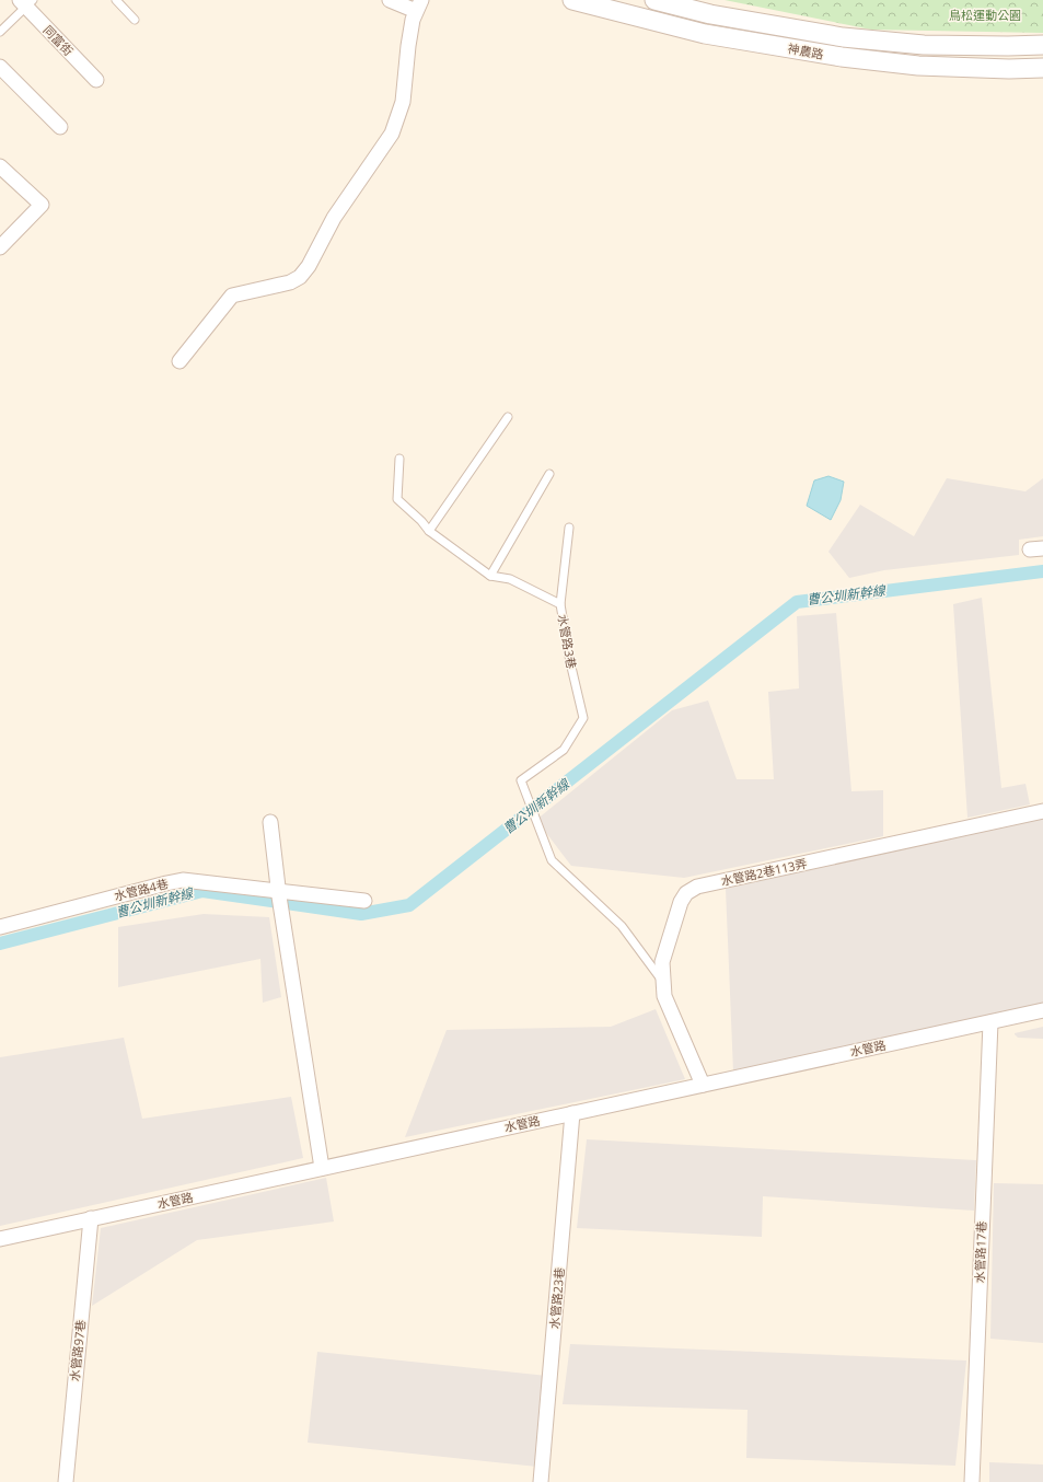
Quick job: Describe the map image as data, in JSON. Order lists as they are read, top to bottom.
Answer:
{
  "streets": {
    "street": [
      "同富街",
      "神農路",
      "水管路2巷113弄",
      "水管路4巷",
      "水管路",
      "水管路17巷",
      "水管路23巷",
      "水管路97巷"
    ],
    "lane": ["水管路3巷"]
  },
  "crossings": [
    ["水管路3巷", "水管路2巷113弄"],
    ["水管路2巷113弄", "水管路"],
    ["水管路", "水管路17巷"],
    ["水管路", "水管路23巷"],
    ["水管路", "水管路97巷"]
  ],
  "water": ["曹公圳新幹線"],
  "parks": ["鳥松運動公園"]
}
